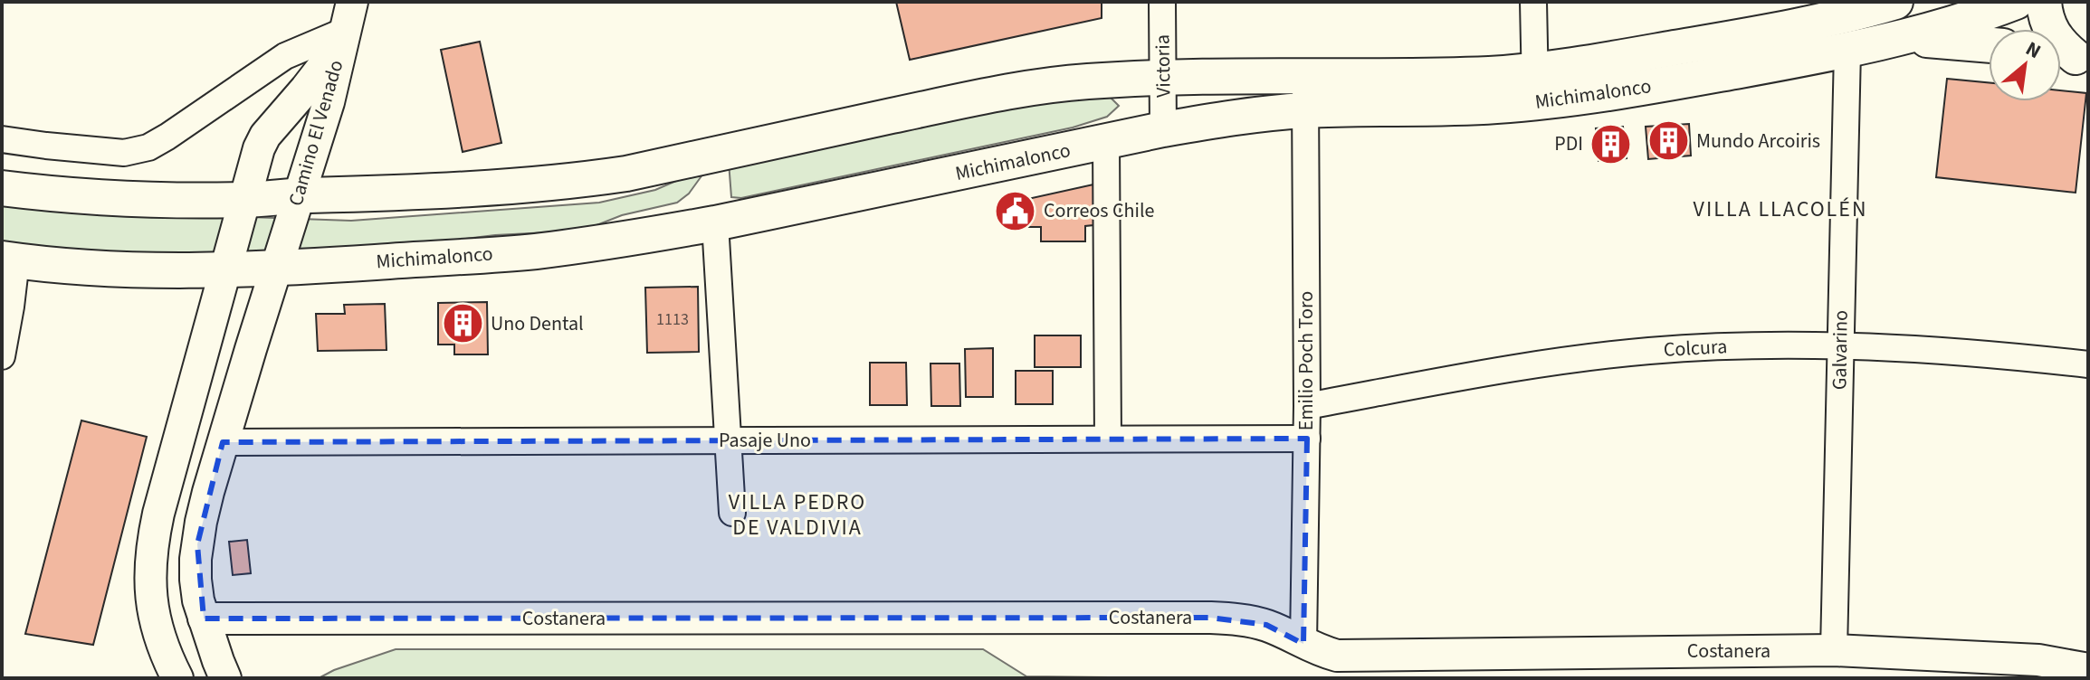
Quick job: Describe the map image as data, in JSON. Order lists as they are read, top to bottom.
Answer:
{
  "streets": {
    "main road": ["Michimalonco"],
    "street": [
      "Victoria",
      "Camino El Venado",
      "Colcura",
      "Galvarino",
      "Emilio Poch Toro",
      "Pasaje Uno",
      "Costanera"
    ]
  },
  "crossings": [
    ["Victoria", "Michimalonco"],
    ["Michimalonco", "Camino El Venado"],
    ["Michimalonco", "Galvarino"],
    ["Michimalonco", "Emilio Poch Toro"],
    ["Camino El Venado", "Pasaje Uno"],
    ["Camino El Venado", "Costanera"],
    ["Colcura", "Galvarino"],
    ["Colcura", "Emilio Poch Toro"],
    ["Galvarino", "Costanera"],
    ["Emilio Poch Toro", "Pasaje Uno"],
    ["Emilio Poch Toro", "Costanera"]
  ],
  "districts": ["VILLA LLACOLÉN", "VILLA PEDRO DE VALDIVIA"],
  "places": {
    "building": ["Mundo Arcoiris", "PDI", "Uno Dental"],
    "public building": ["Correos Chile"]
  },
  "house_numbers": ["1113"],
  "north": "top right"
}
